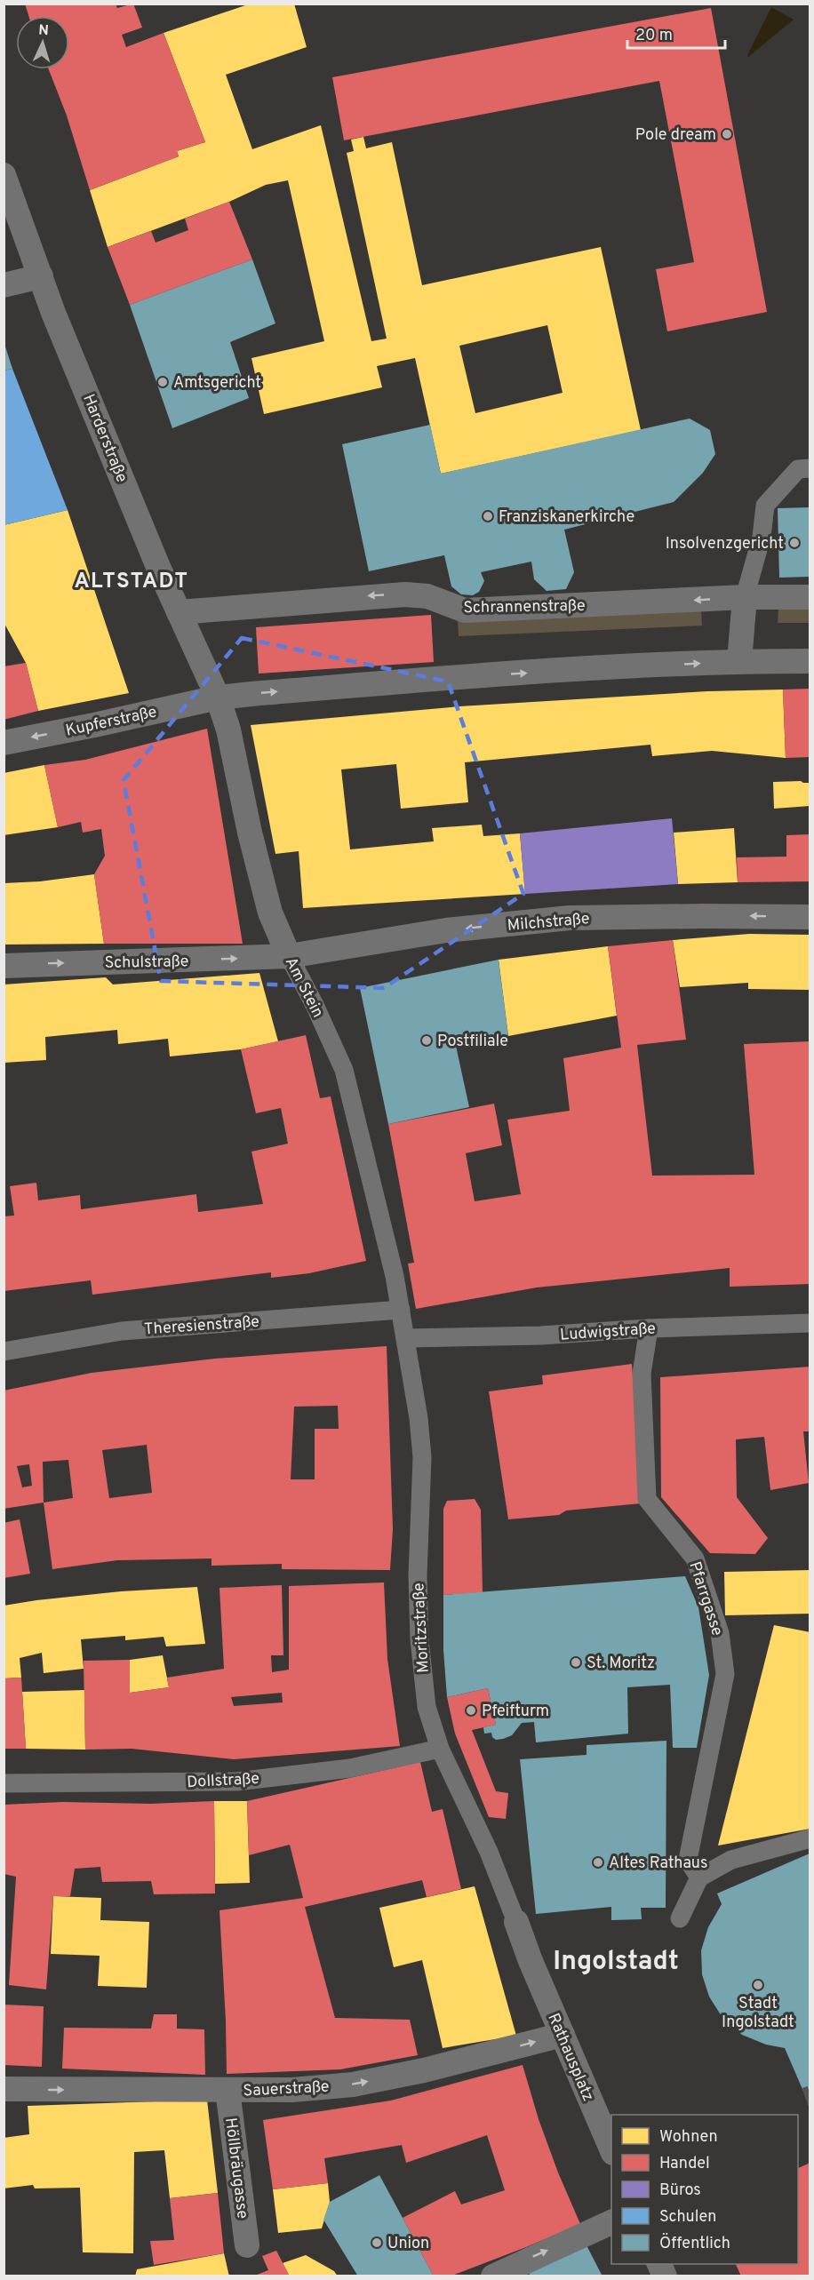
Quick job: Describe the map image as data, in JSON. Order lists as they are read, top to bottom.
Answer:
{
  "streets": {
    "street": [
      "Harderstraße",
      "Schrannenstraße",
      "Kupferstraße",
      "Milchstraße",
      "Schulstraße",
      "Am Stein",
      "Theresienstraße",
      "Ludwigstraße",
      "Pfarrgasse",
      "Moritzstraße",
      "Dollstraße",
      "Rathausplatz",
      "Sauerstraße",
      "Höllbräugasse"
    ]
  },
  "crossings": [
    ["Harderstraße", "Schrannenstraße"],
    ["Harderstraße", "Kupferstraße"],
    ["Harderstraße", "Am Stein"],
    ["Kupferstraße", "Am Stein"],
    ["Milchstraße", "Schulstraße"],
    ["Milchstraße", "Am Stein"],
    ["Schulstraße", "Am Stein"],
    ["Am Stein", "Moritzstraße"],
    ["Theresienstraße", "Moritzstraße"],
    ["Ludwigstraße", "Pfarrgasse"],
    ["Ludwigstraße", "Moritzstraße"],
    ["Moritzstraße", "Dollstraße"],
    ["Moritzstraße", "Rathausplatz"],
    ["Rathausplatz", "Sauerstraße"],
    ["Sauerstraße", "Höllbräugasse"]
  ],
  "one_way": [
    "Kupferstraße",
    "Milchstraße",
    "Schulstraße",
    "Sauerstraße"
  ],
  "districts": ["ALTSTADT", "Ingolstadt"],
  "places": [
    "Pole dream",
    "Amtsgericht",
    "Franziskanerkirche",
    "Insolvenzgericht",
    "Postfiliale",
    "St. Moritz",
    "Pfeifturm",
    "Altes Rathaus",
    "Stadt Ingolstadt",
    "Union"
  ],
  "legend": [
    "Wohnen",
    "Handel",
    "Büros",
    "Schulen",
    "Öffentlich"
  ],
  "scale_bar": "20 m",
  "north": "top"
}
